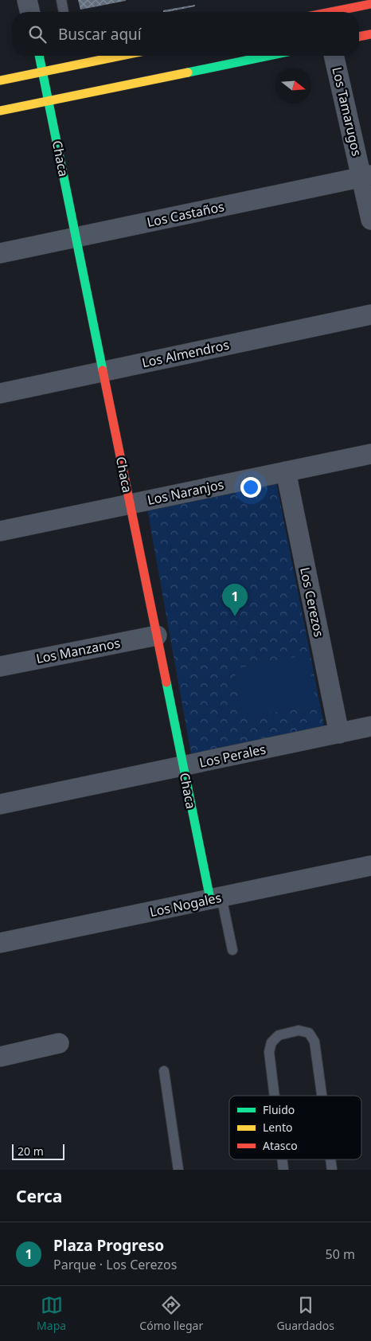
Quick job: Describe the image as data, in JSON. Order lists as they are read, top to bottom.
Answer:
{
  "streets": {
    "street": [
      "Los Tamarugos",
      "Chaca",
      "Los Castaños",
      "Los Almendros",
      "Los Naranjos",
      "Los Cerezos",
      "Los Manzanos",
      "Los Perales",
      "Los Nogales"
    ]
  },
  "crossings": [
    ["Los Tamarugos", "Los Castaños"],
    ["Chaca", "Los Castaños"],
    ["Chaca", "Los Almendros"],
    ["Chaca", "Los Naranjos"],
    ["Chaca", "Los Manzanos"],
    ["Chaca", "Los Perales"],
    ["Chaca", "Los Nogales"],
    ["Los Naranjos", "Los Cerezos"],
    ["Los Cerezos", "Los Perales"]
  ],
  "legend": ["Fluido", "Lento", "Atasco"],
  "scale_bar": "20 m",
  "north": "right",
  "page": {
    "search": "Buscar aquí",
    "pins": "1",
    "scale": "20 m",
    "heading": "Cerca",
    "list": [
      {
        "mark": "1",
        "name": "Plaza Progreso",
        "note": "Parque · Los Cerezos",
        "value": "50 m"
      }
    ],
    "nav": ["Mapa", "Cómo llegar", "Guardados"]
  }
}
